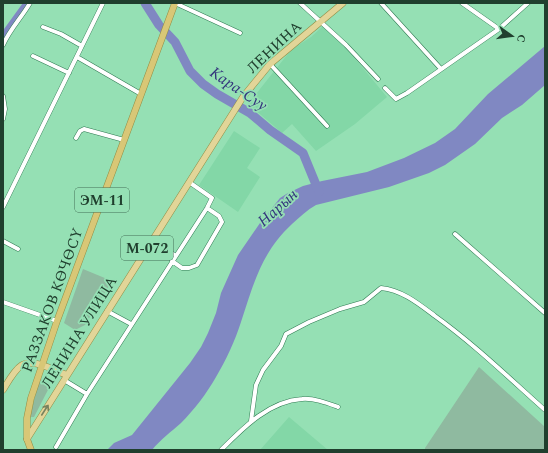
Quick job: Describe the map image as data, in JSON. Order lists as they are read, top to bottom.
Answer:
{
  "streets": {
    "highway": ["ЭМ-11", "РАЗЗАКОВ КӨЧӨСҮ"],
    "main road": ["ЛЕНИНА", "М-072", "ЛЕНИНА УЛИЦА"]
  },
  "crossings": [
    ["ЛЕНИНА", "ЛЕНИНА УЛИЦА"],
    ["РАЗЗАКОВ КӨЧӨСҮ", "ЛЕНИНА УЛИЦА"]
  ],
  "water": ["Кара-Суу", "Нарын"],
  "north": "right"
}
